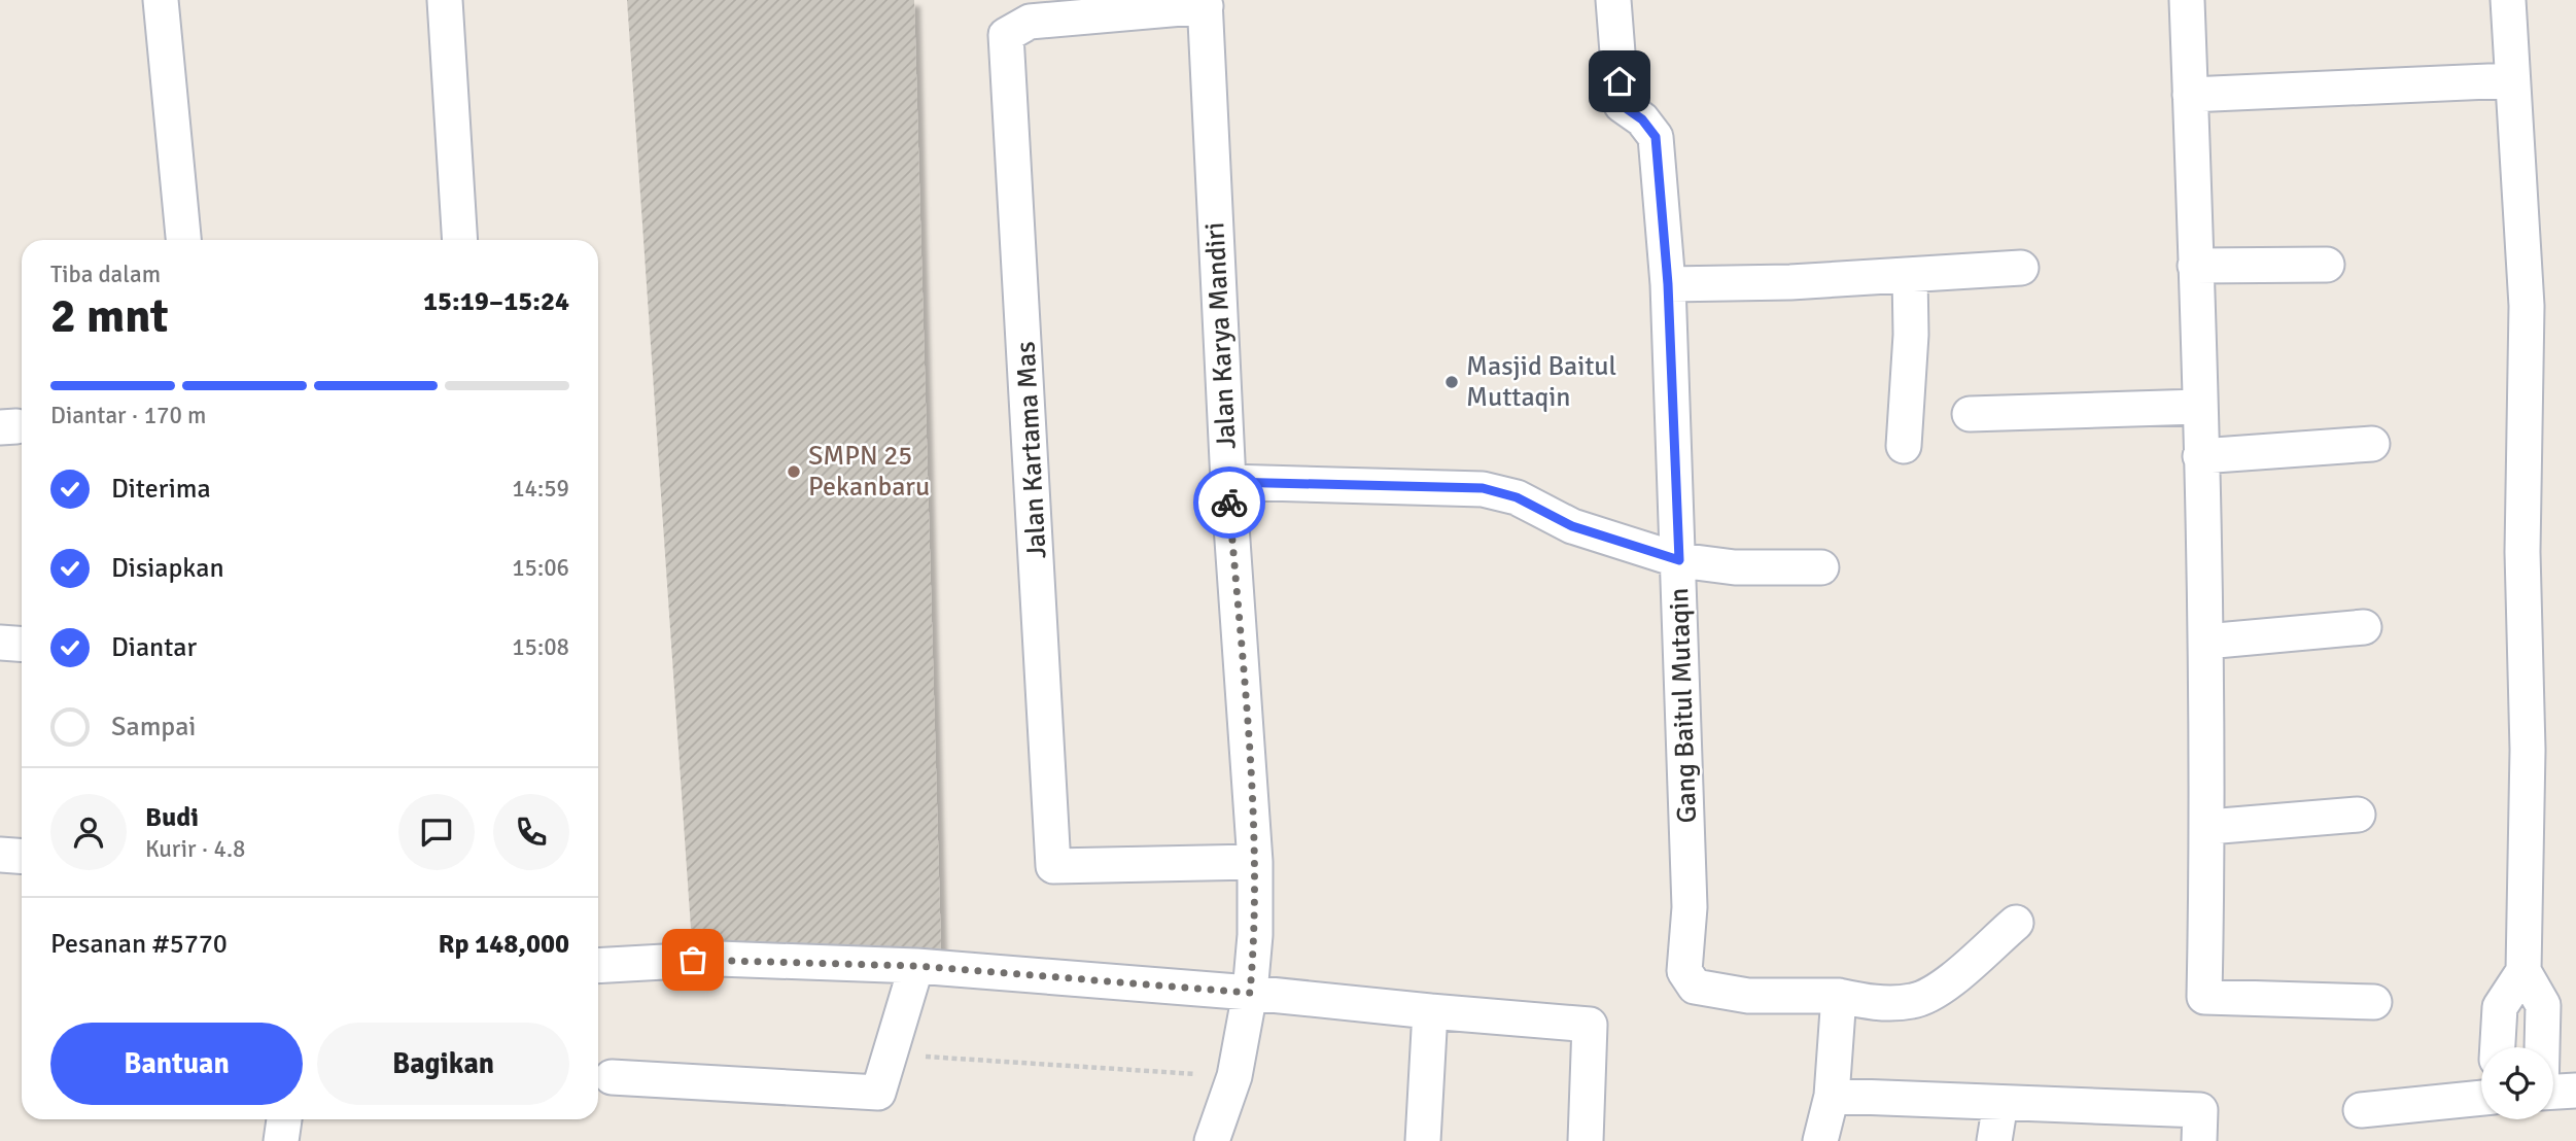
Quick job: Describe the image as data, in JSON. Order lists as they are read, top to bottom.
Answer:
{
  "streets": {
    "street": ["Jalan Karya Mandiri", "Jalan Kartama Mas", "Gang Baitul Mutaqin"]
  },
  "crossings": [
    ["Jalan Karya Mandiri", "Jalan Kartama Mas"]
  ],
  "places": ["Masjid Baitul Muttaqin", "SMPN 25 Pekanbaru"],
  "page": {
    "heading": ["2 mnt", "Tiba dalam", "15:19–15:24"],
    "panel": [
      "Budi",
      "Kurir · 4.8",
      "Pesanan #5770",
      "Rp 148,000"
    ],
    "bar": "Diantar · 170 m",
    "list": [
      ["Diterima", "14:59"],
      ["Disiapkan", "15:06"],
      ["Diantar", "15:08"],
      "Sampai"
    ],
    "buttons": ["Bantuan", "Bagikan"]
  }
}
